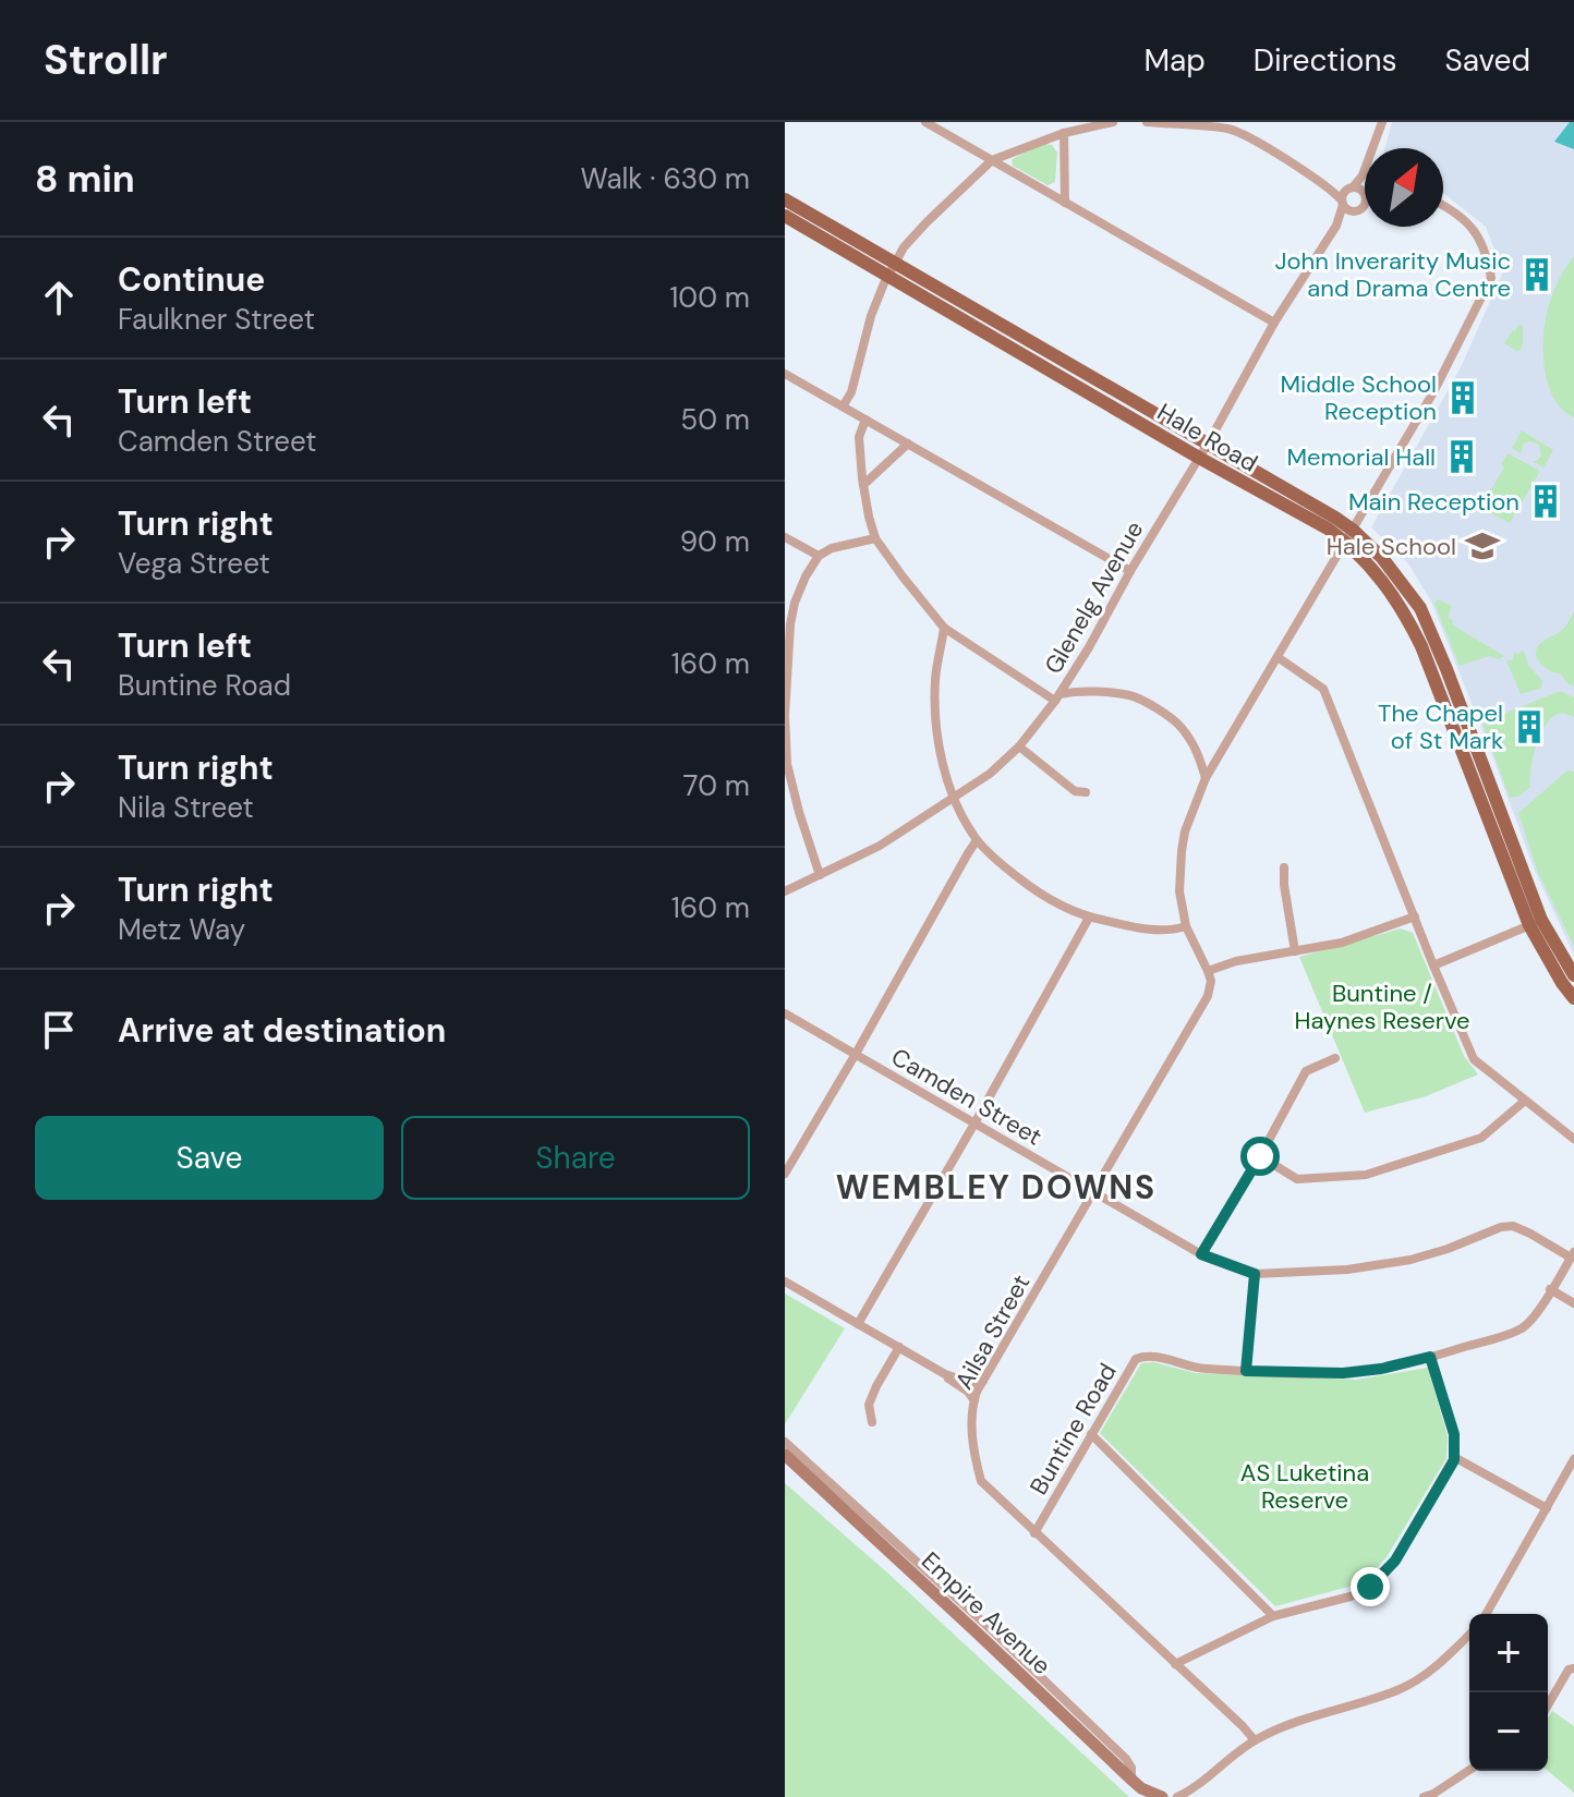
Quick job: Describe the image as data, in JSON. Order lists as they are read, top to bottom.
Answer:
{
  "streets": {
    "main road": ["Hale Road", "Empire Avenue"],
    "street": [
      "Glenelg Avenue",
      "Camden Street",
      "Ailsa Street",
      "Buntine Road"
    ]
  },
  "crossings": [
    ["Hale Road", "Glenelg Avenue"],
    ["Camden Street", "Ailsa Street"],
    ["Camden Street", "Buntine Road"],
    ["Ailsa Street", "Buntine Road"]
  ],
  "districts": ["WEMBLEY DOWNS"],
  "parks": ["Buntine / Haynes Reserve", "AS Luketina Reserve"],
  "places": {
    "building": [
      "John Inverarity Music and Drama Centre",
      "Middle School Reception",
      "Memorial Hall",
      "Main Reception",
      "The Chapel of St Mark"
    ],
    "school or university": ["Hale School"]
  },
  "north": "top right",
  "page": {
    "header": "Strollr",
    "nav": ["Map", "Directions", "Saved"],
    "heading": ["8 min", "Walk · 630 m"],
    "list": [
      ["Continue", "Faulkner Street", "100 m"],
      ["Turn left", "Camden Street", "50 m"],
      ["Turn right", "Vega Street", "90 m"],
      ["Turn left", "Buntine Road", "160 m"],
      ["Turn right", "Nila Street", "70 m"],
      ["Turn right", "Metz Way", "160 m"],
      "Arrive at destination"
    ],
    "buttons": ["Save", "Share"],
    "map_buttons": ["+", "−"]
  }
}
